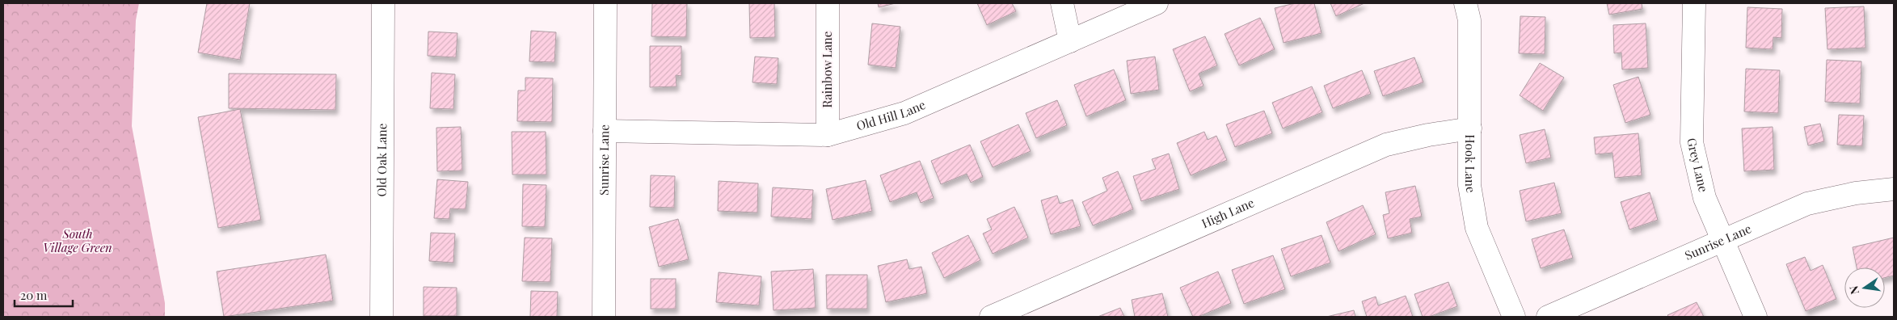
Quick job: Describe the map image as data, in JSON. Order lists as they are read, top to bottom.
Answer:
{
  "streets": {
    "street": [
      "Rainbow Lane",
      "Old Hill Lane",
      "Old Oak Lane",
      "Sunrise Lane",
      "Hook Lane",
      "Grey Lane",
      "High Lane"
    ]
  },
  "crossings": [
    ["Rainbow Lane", "Old Hill Lane"],
    ["Old Hill Lane", "Sunrise Lane"],
    ["Sunrise Lane", "Grey Lane"],
    ["Hook Lane", "High Lane"]
  ],
  "parks": ["South Village Green"],
  "scale_bar": "20 m",
  "north": "left"
}
